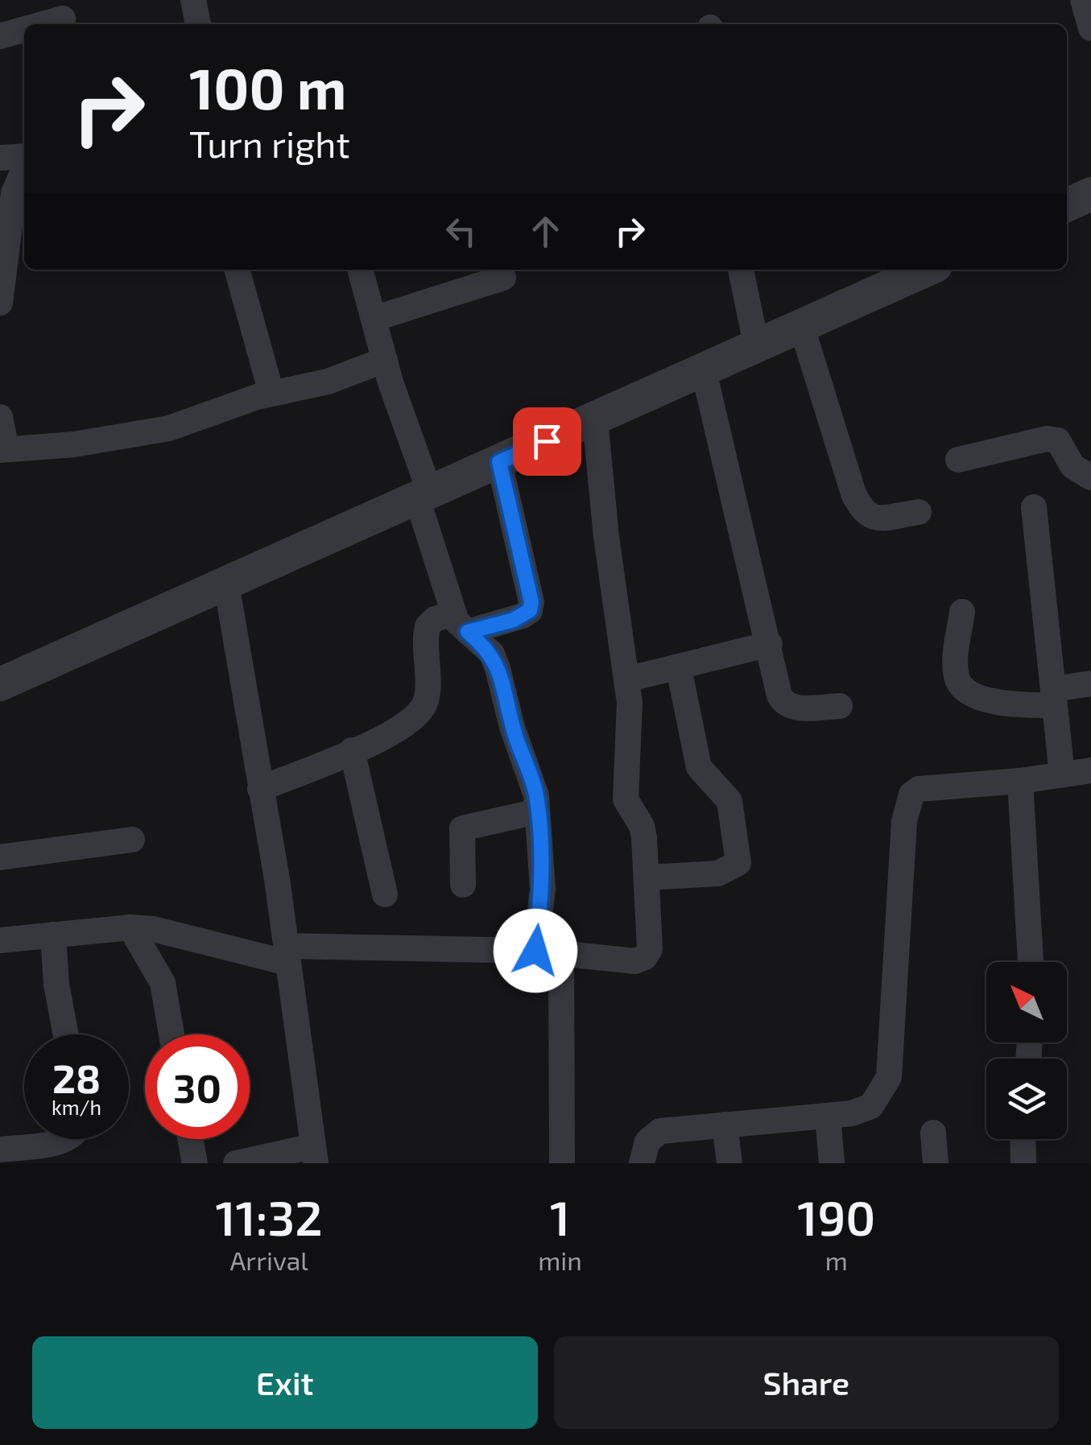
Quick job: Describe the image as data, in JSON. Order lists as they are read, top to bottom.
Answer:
{
  "north": "top left",
  "page": {
    "turn": ["100 m", "Turn right"],
    "speed": "28 km/h",
    "limit": "30",
    "eta": [
      "11:32",
      "Arrival",
      "1",
      "min",
      "190",
      "m"
    ],
    "buttons": ["Exit", "Share"]
  }
}
